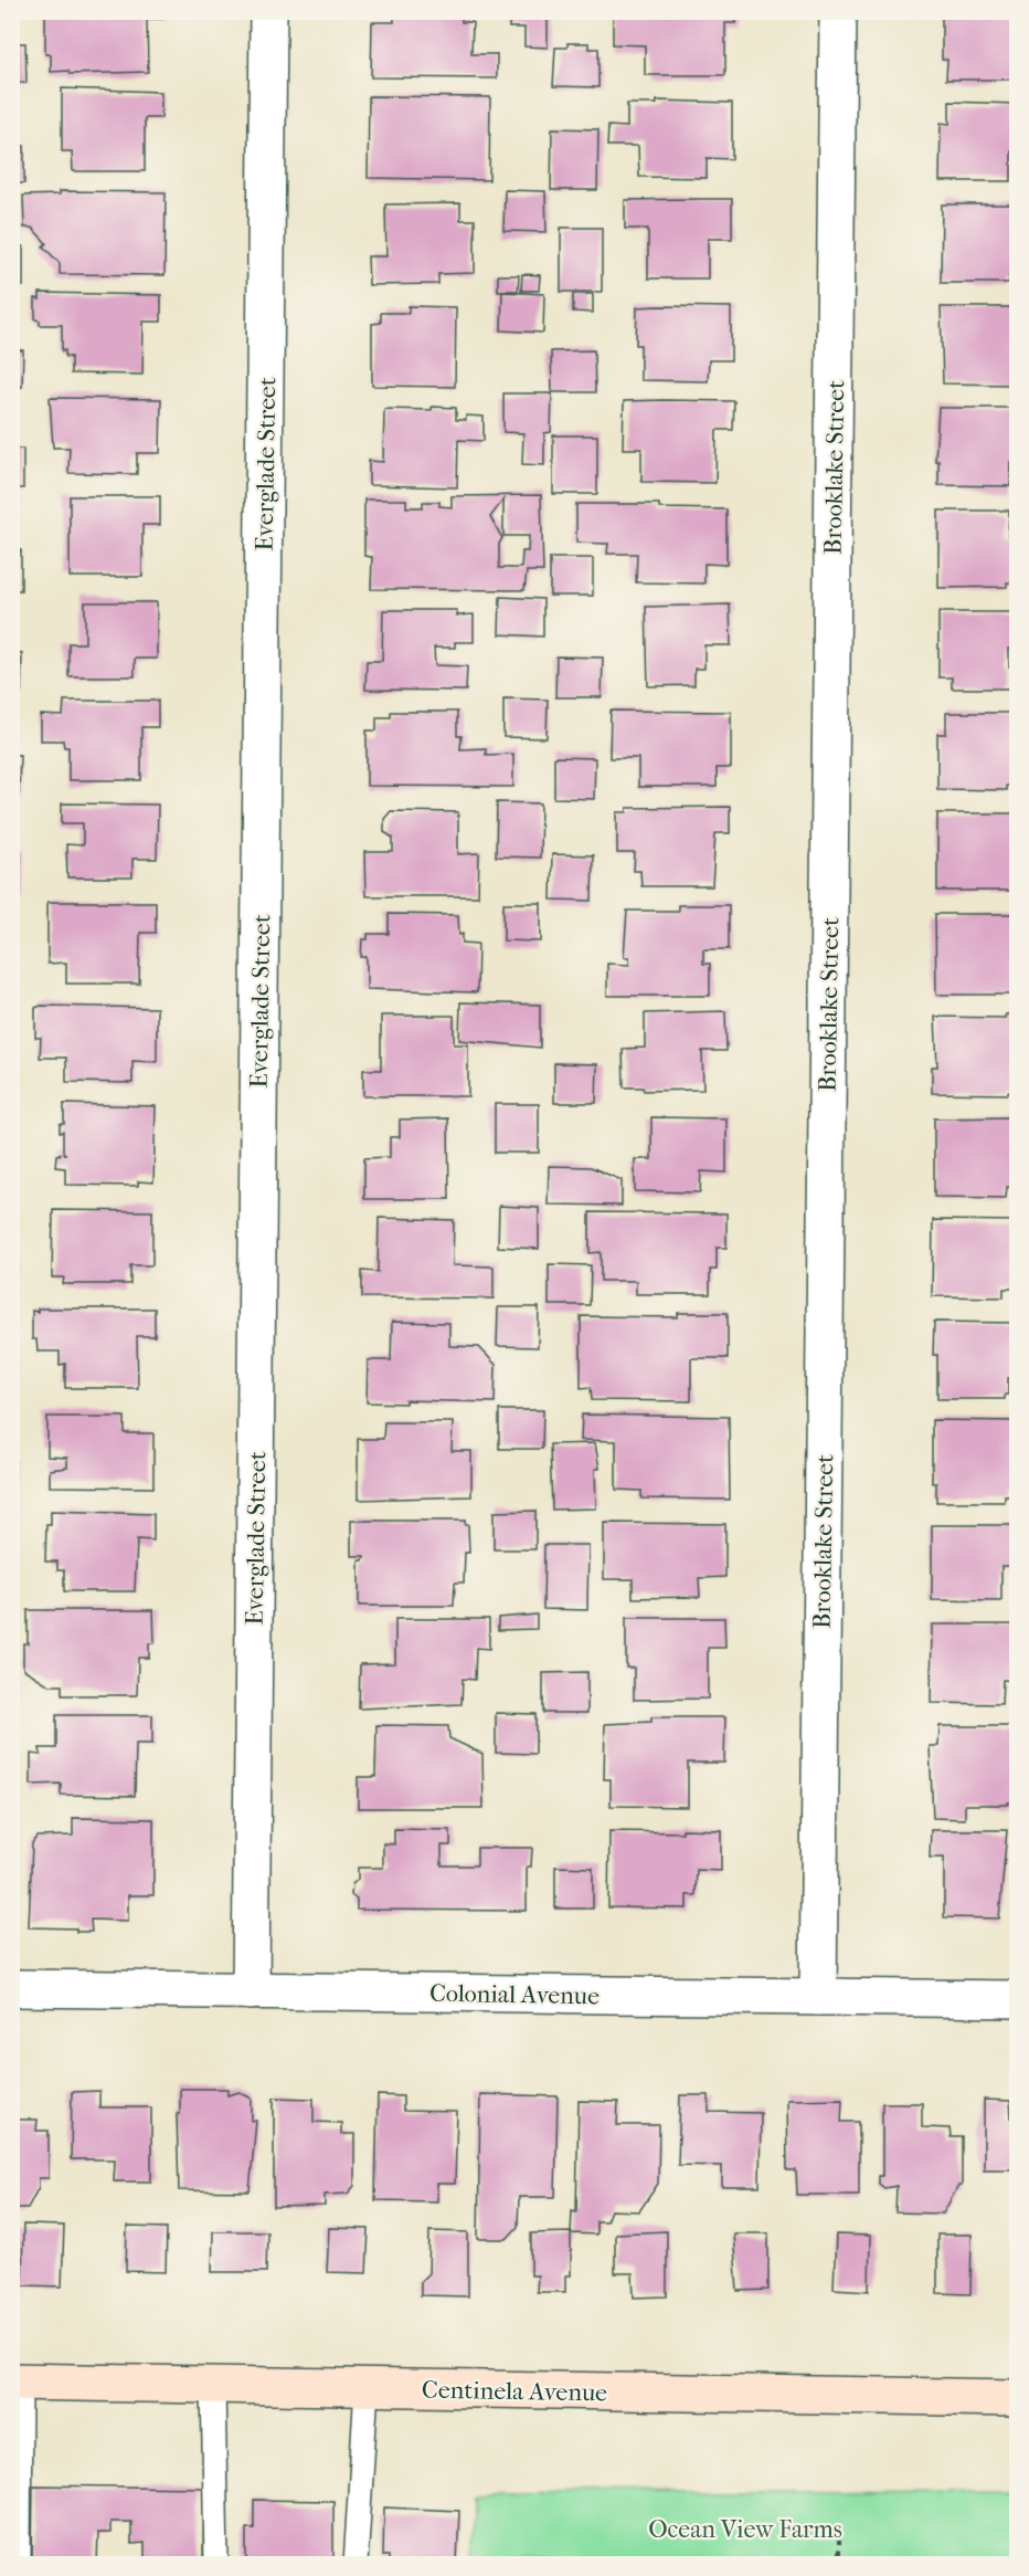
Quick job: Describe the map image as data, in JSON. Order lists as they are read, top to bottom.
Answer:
{
  "streets": {
    "main road": ["Centinela Avenue"],
    "street": ["Everglade Street", "Brooklake Street", "Colonial Avenue"]
  },
  "crossings": [
    ["Everglade Street", "Colonial Avenue"],
    ["Brooklake Street", "Colonial Avenue"]
  ],
  "parks": ["Ocean View Farms"]
}
